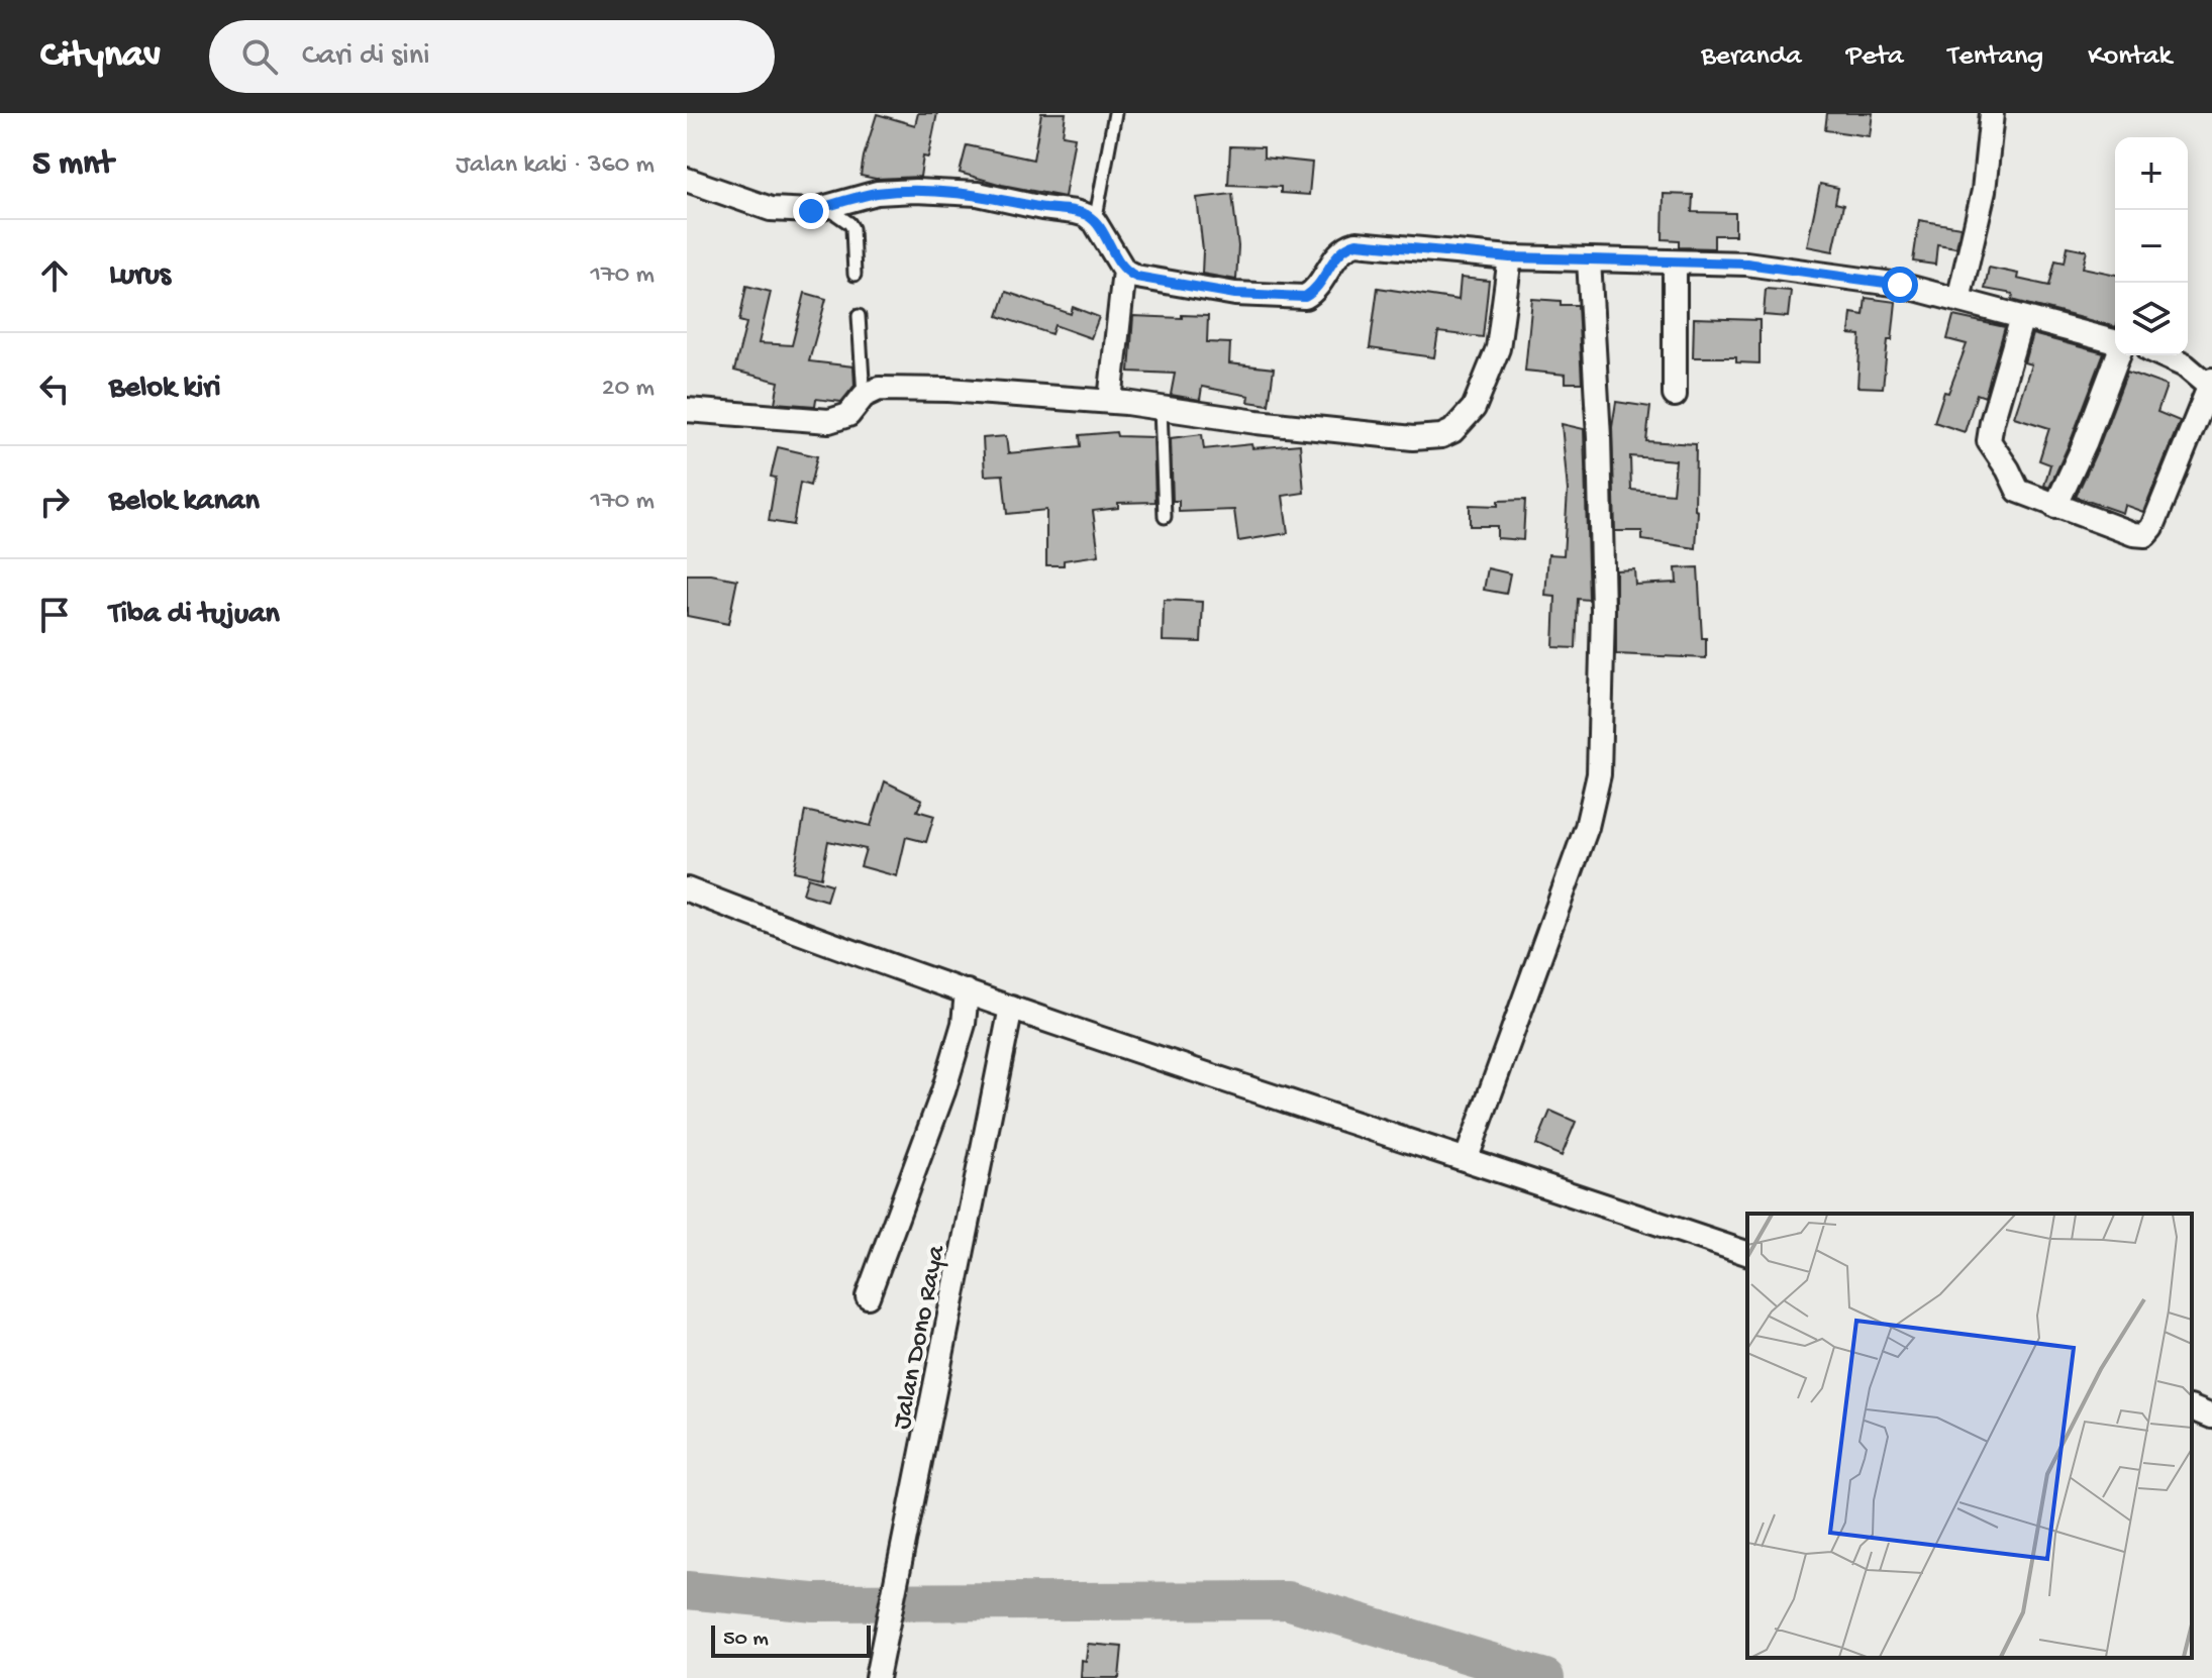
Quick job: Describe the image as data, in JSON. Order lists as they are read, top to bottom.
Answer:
{
  "streets": {
    "street": ["Jalan Dono Raya"]
  },
  "scale_bar": "50 m",
  "page": {
    "header": "Citynav",
    "search": "Cari di sini",
    "nav": [
      "Beranda",
      "Peta",
      "Tentang",
      "Kontak"
    ],
    "heading": ["5 mnt", "Jalan kaki · 360 m"],
    "map_buttons": ["+", "−"],
    "list": [
      ["Lurus", "170 m"],
      ["Belok kiri", "20 m"],
      ["Belok kanan", "170 m"],
      "Tiba di tujuan"
    ],
    "scale": "50 m"
  }
}
